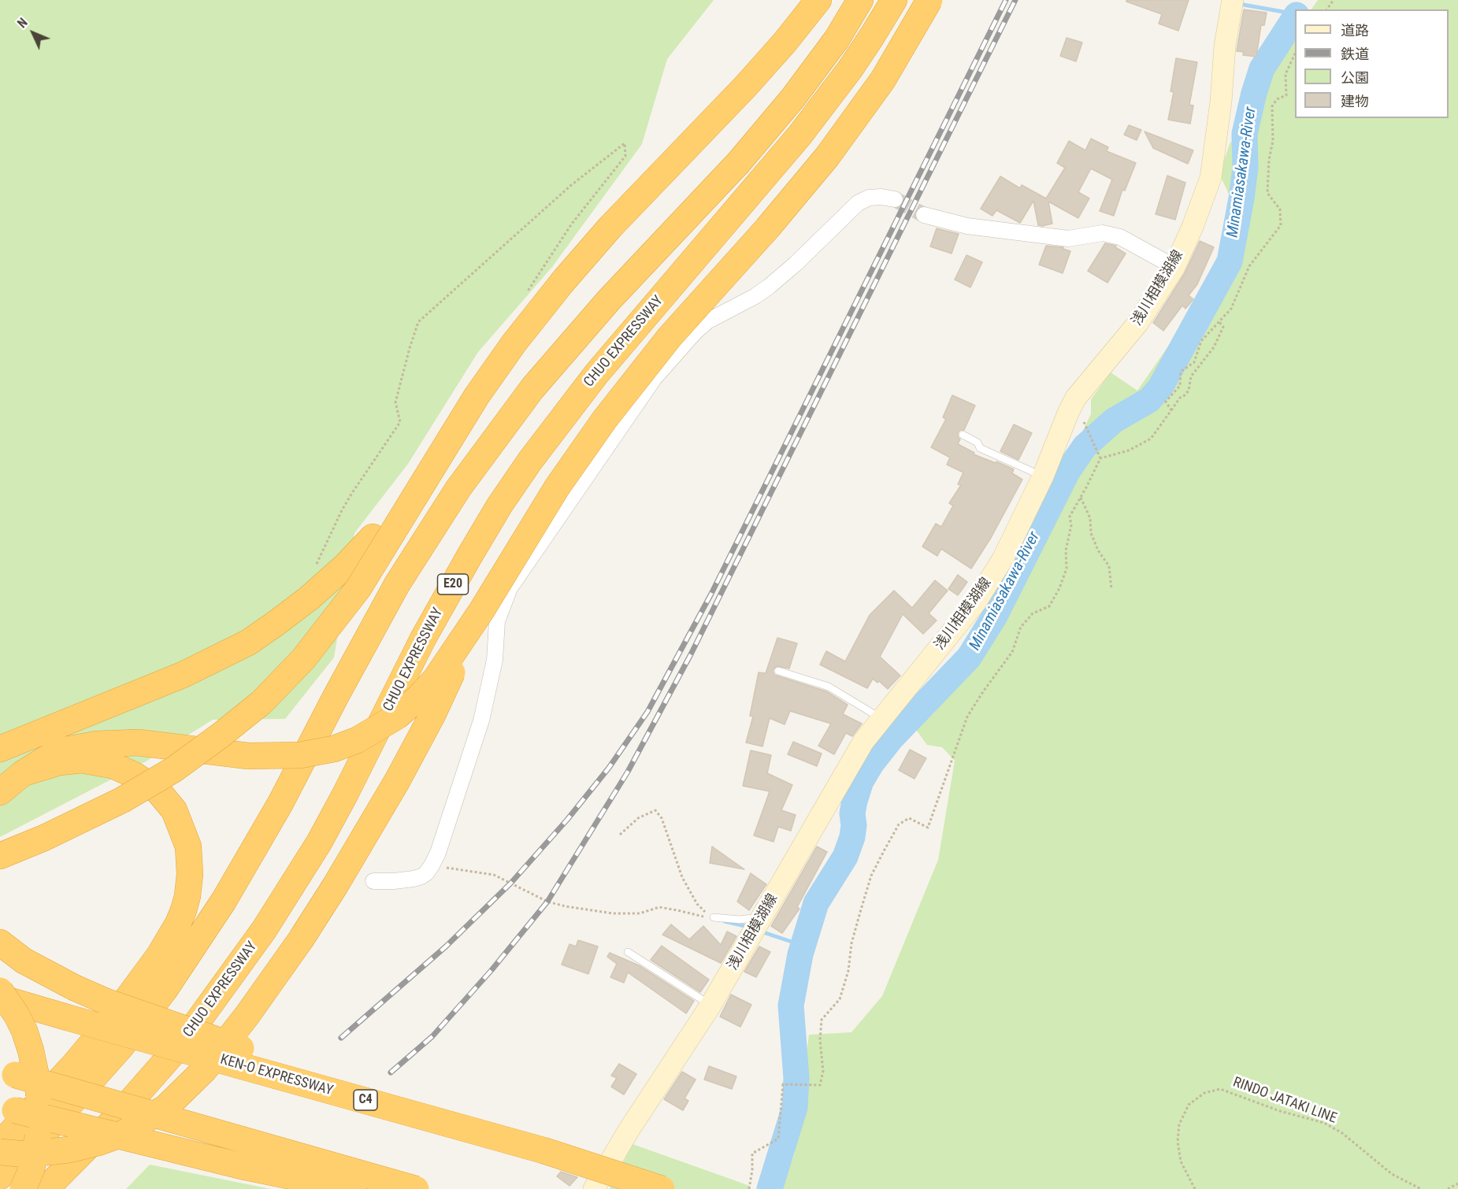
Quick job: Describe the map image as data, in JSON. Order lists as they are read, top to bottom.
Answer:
{
  "streets": {
    "highway": [
      "CHUO EXPRESSWAY",
      "E20",
      "KEN-O EXPRESSWAY",
      "C4"
    ],
    "main road": ["浅川相模湖線"],
    "path": ["RINDO JATAKI LINE"]
  },
  "water": ["Minamiasakawa-River"],
  "legend": [
    "道路",
    "鉄道",
    "公園",
    "建物"
  ],
  "north": "top left"
}
